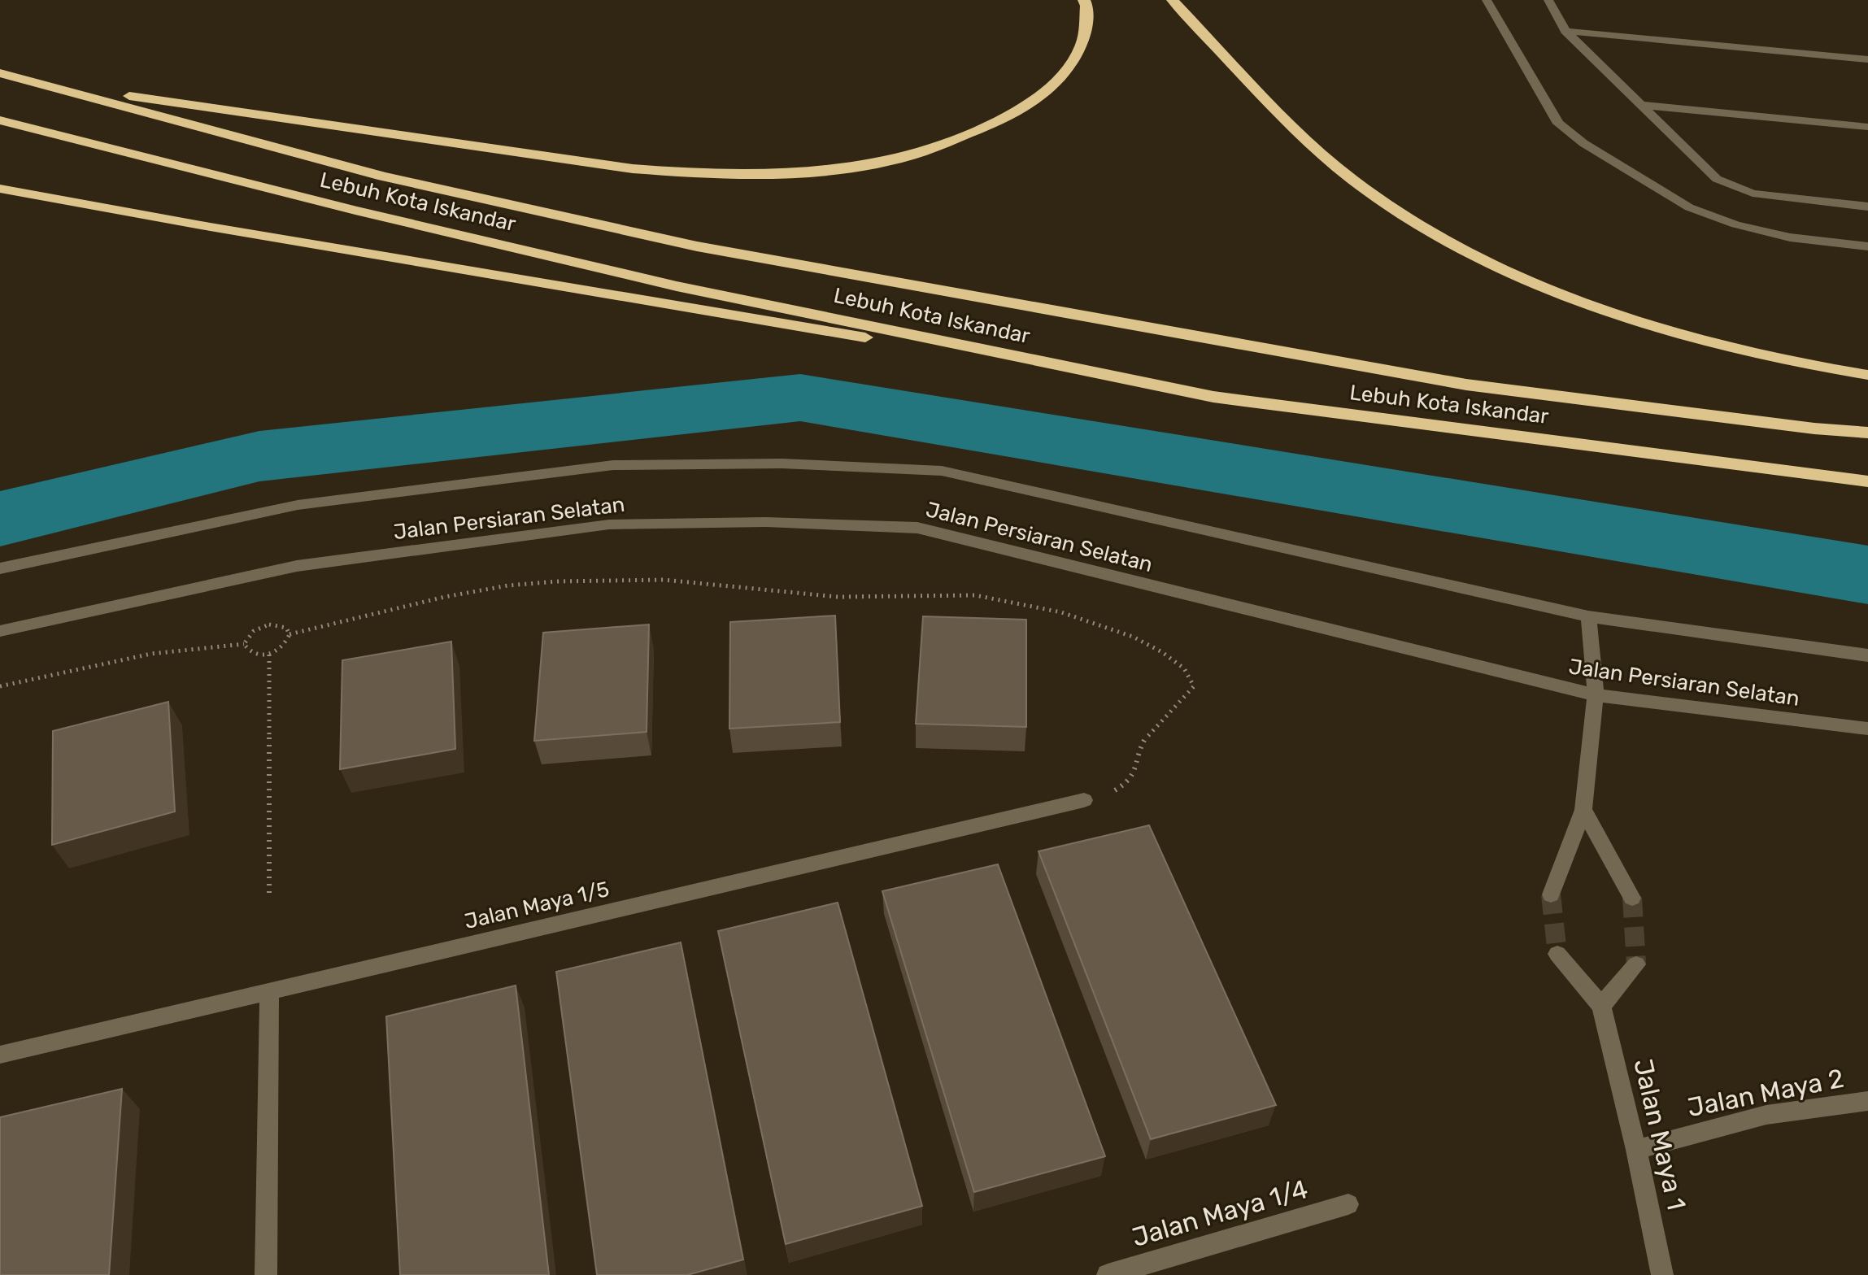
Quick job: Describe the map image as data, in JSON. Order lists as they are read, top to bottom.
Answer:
{
  "streets": {
    "highway": ["Lebuh Kota Iskandar"],
    "street": [
      "Jalan Persiaran Selatan",
      "Jalan Maya 1/5",
      "Jalan Maya 2",
      "Jalan Maya 1",
      "Jalan Maya 1/4"
    ]
  },
  "crossings": [
    ["Jalan Maya 2", "Jalan Maya 1"]
  ]
}
